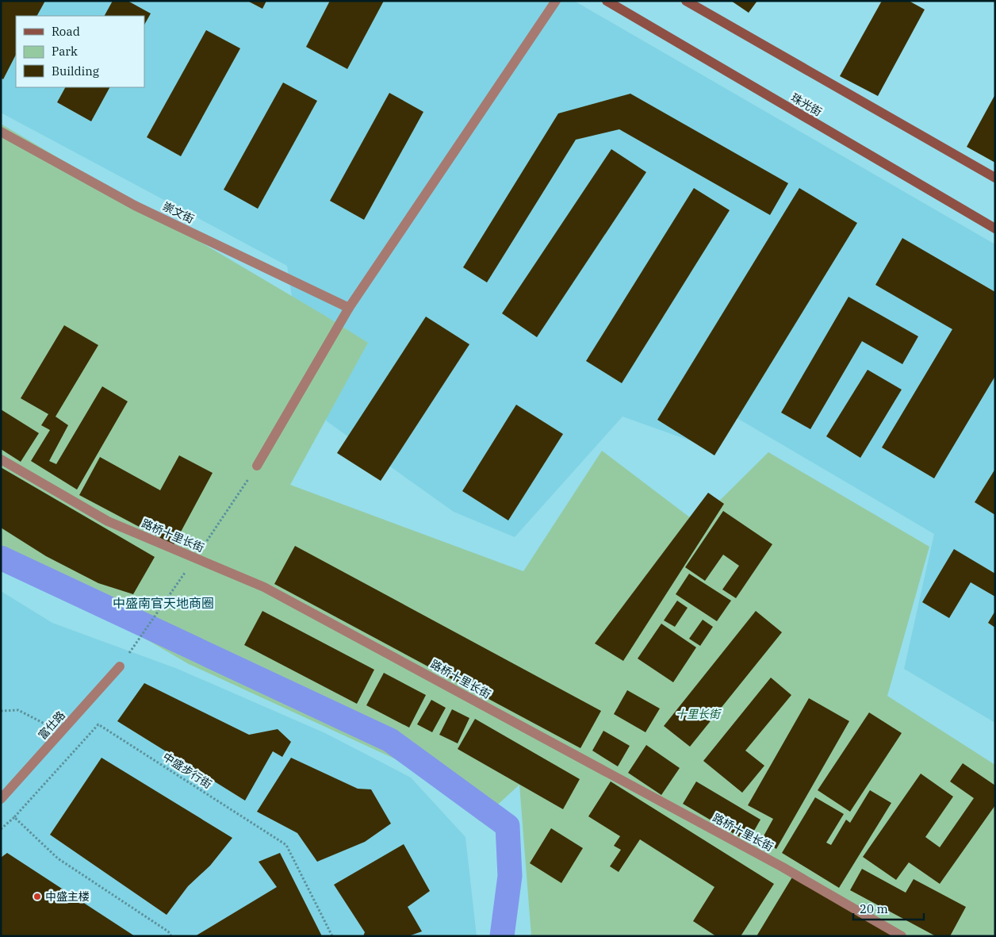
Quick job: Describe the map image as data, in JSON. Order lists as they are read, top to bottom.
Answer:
{
  "streets": {
    "main road": ["珠光街"],
    "street": ["崇文街", "路桥十里长街", "富仕路"],
    "path": ["中盛步行街"]
  },
  "districts": ["中盛南官天地商圈"],
  "parks": ["十里长街"],
  "places": ["中盛主楼"],
  "legend": ["Road", "Park", "Building"],
  "scale_bar": "20 m"
}
